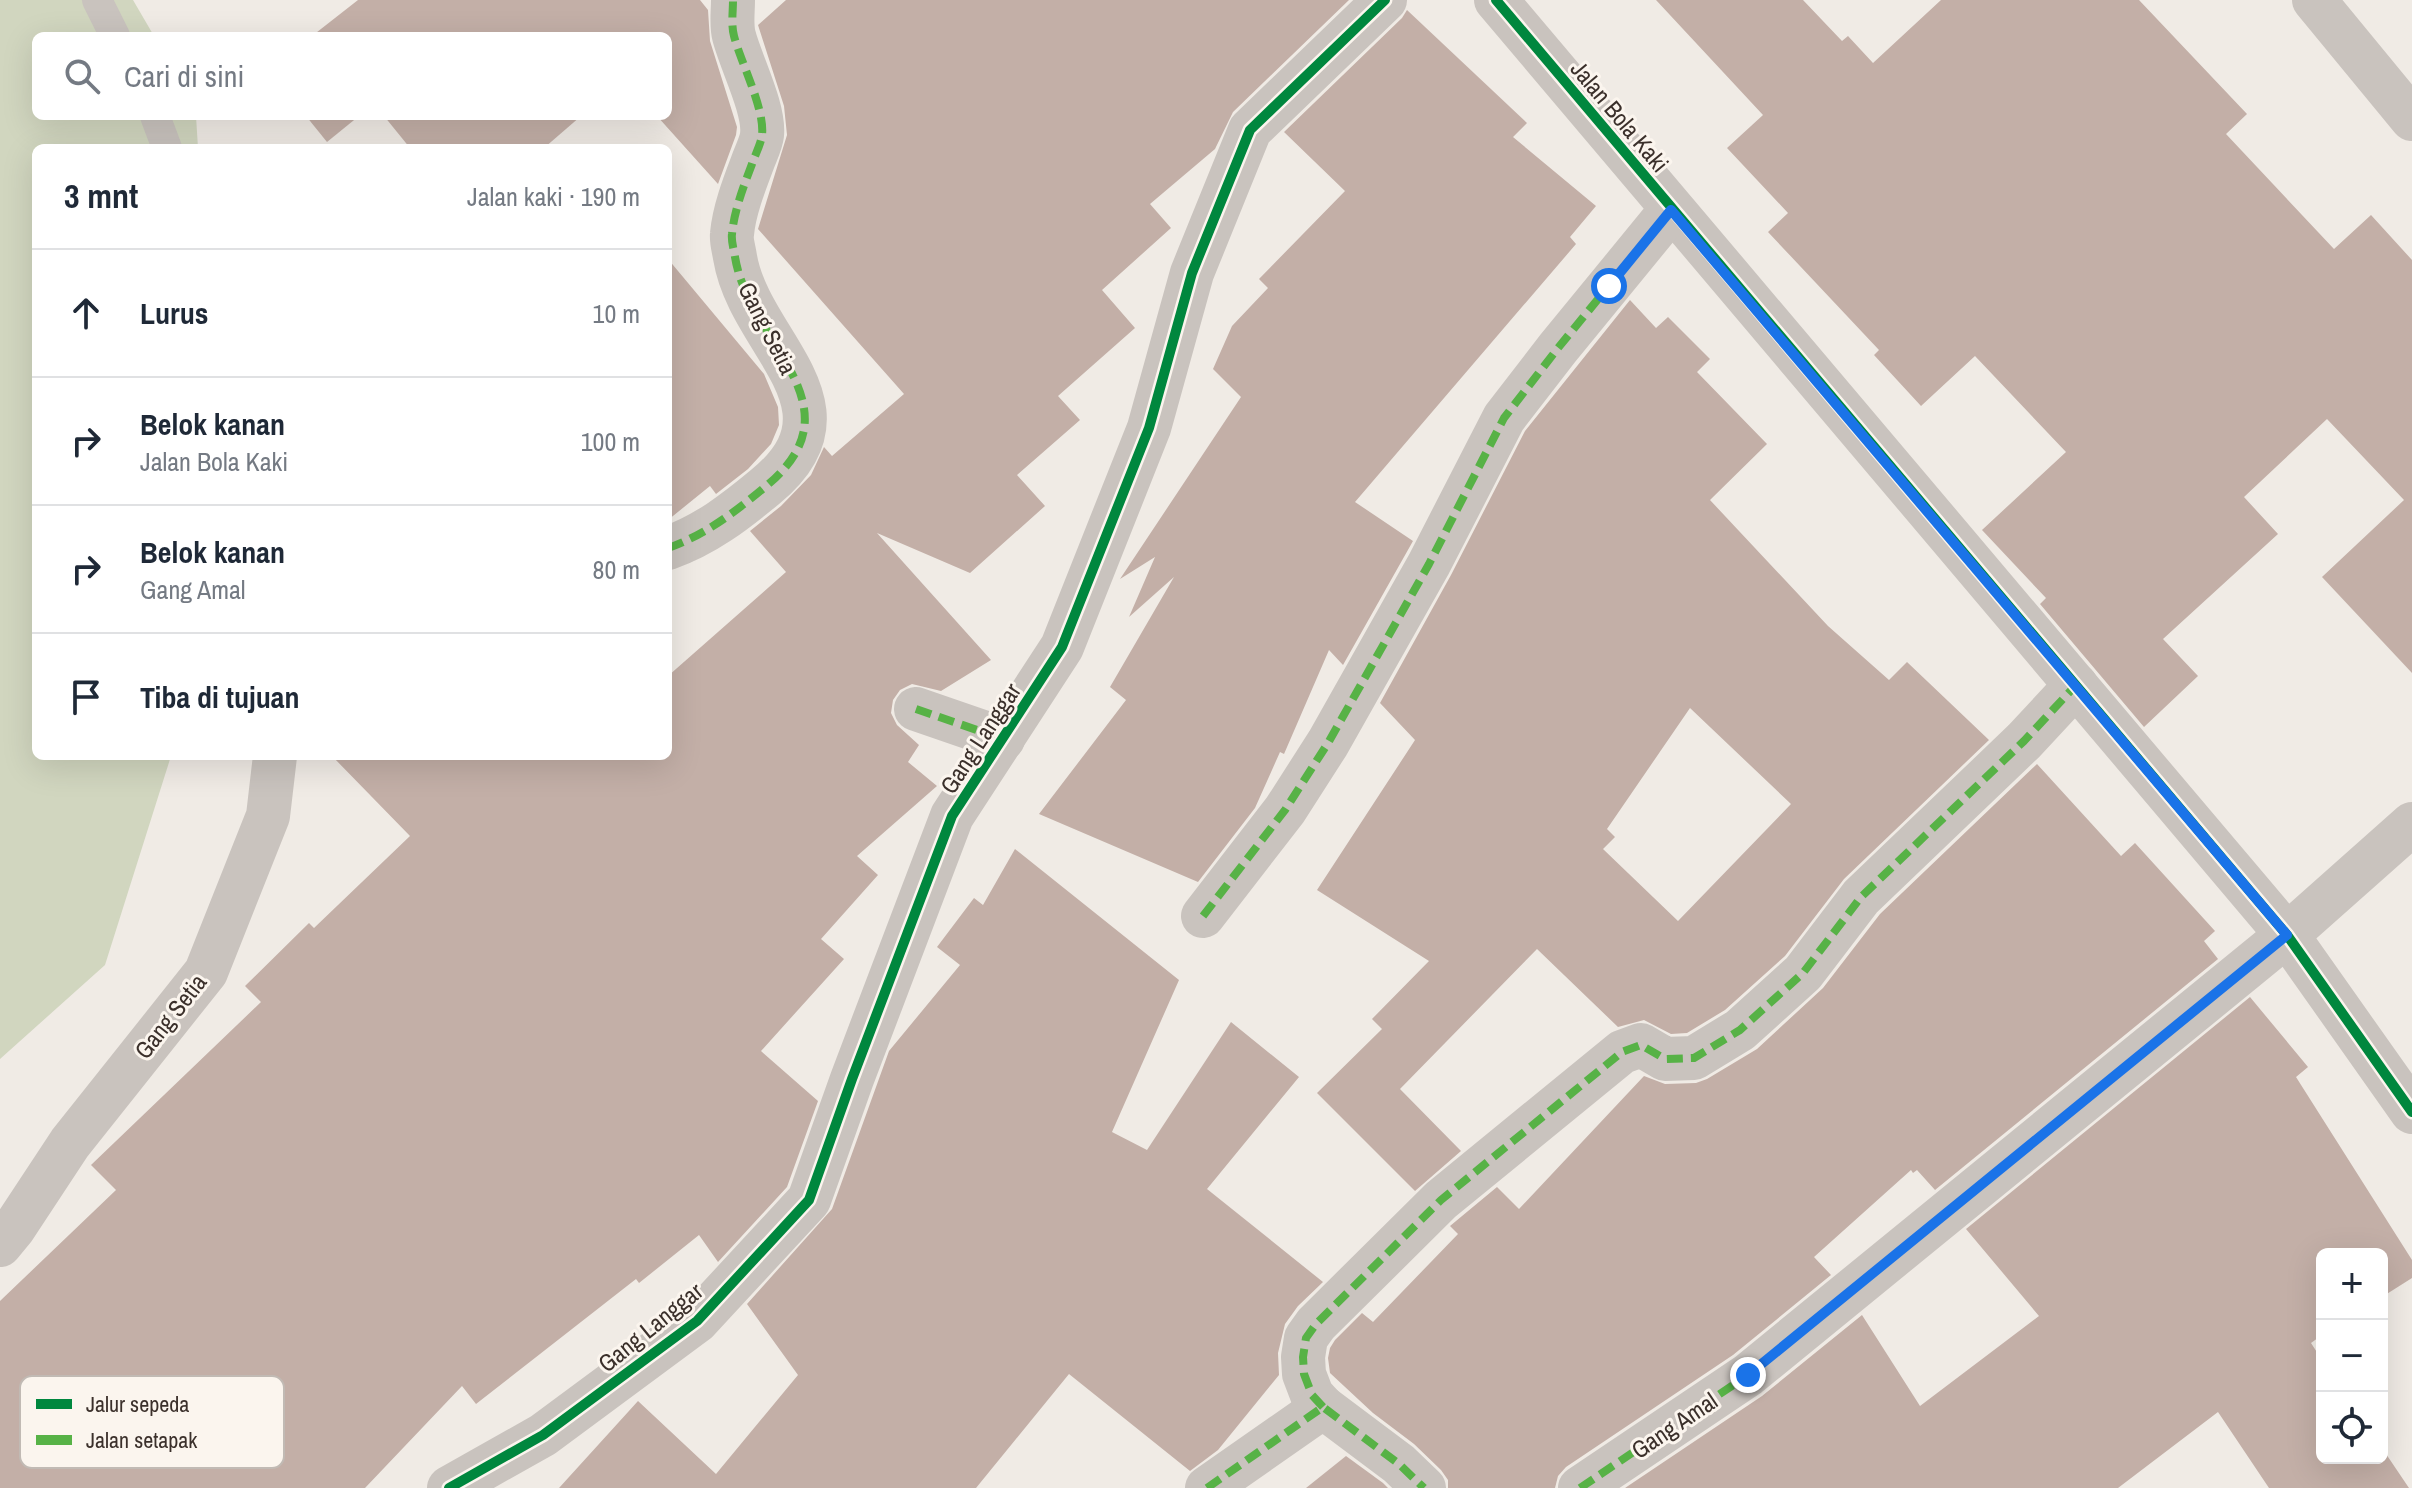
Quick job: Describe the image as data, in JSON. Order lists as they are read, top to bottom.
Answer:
{
  "streets": {
    "street": [
      "Jalan Bola Kaki",
      "Gang Setia",
      "Gang Langgar",
      "Gang Amal"
    ]
  },
  "crossings": [
    ["Jalan Bola Kaki", "Gang Amal"]
  ],
  "legend": ["Jalur sepeda", "Jalan setapak"],
  "page": {
    "search": "Cari di sini",
    "heading": ["3 mnt", "Jalan kaki · 190 m"],
    "list": [
      ["Lurus", "10 m"],
      ["Belok kanan", "Jalan Bola Kaki", "100 m"],
      ["Belok kanan", "Gang Amal", "80 m"],
      "Tiba di tujuan"
    ],
    "map_buttons": ["+", "−"]
  }
}
